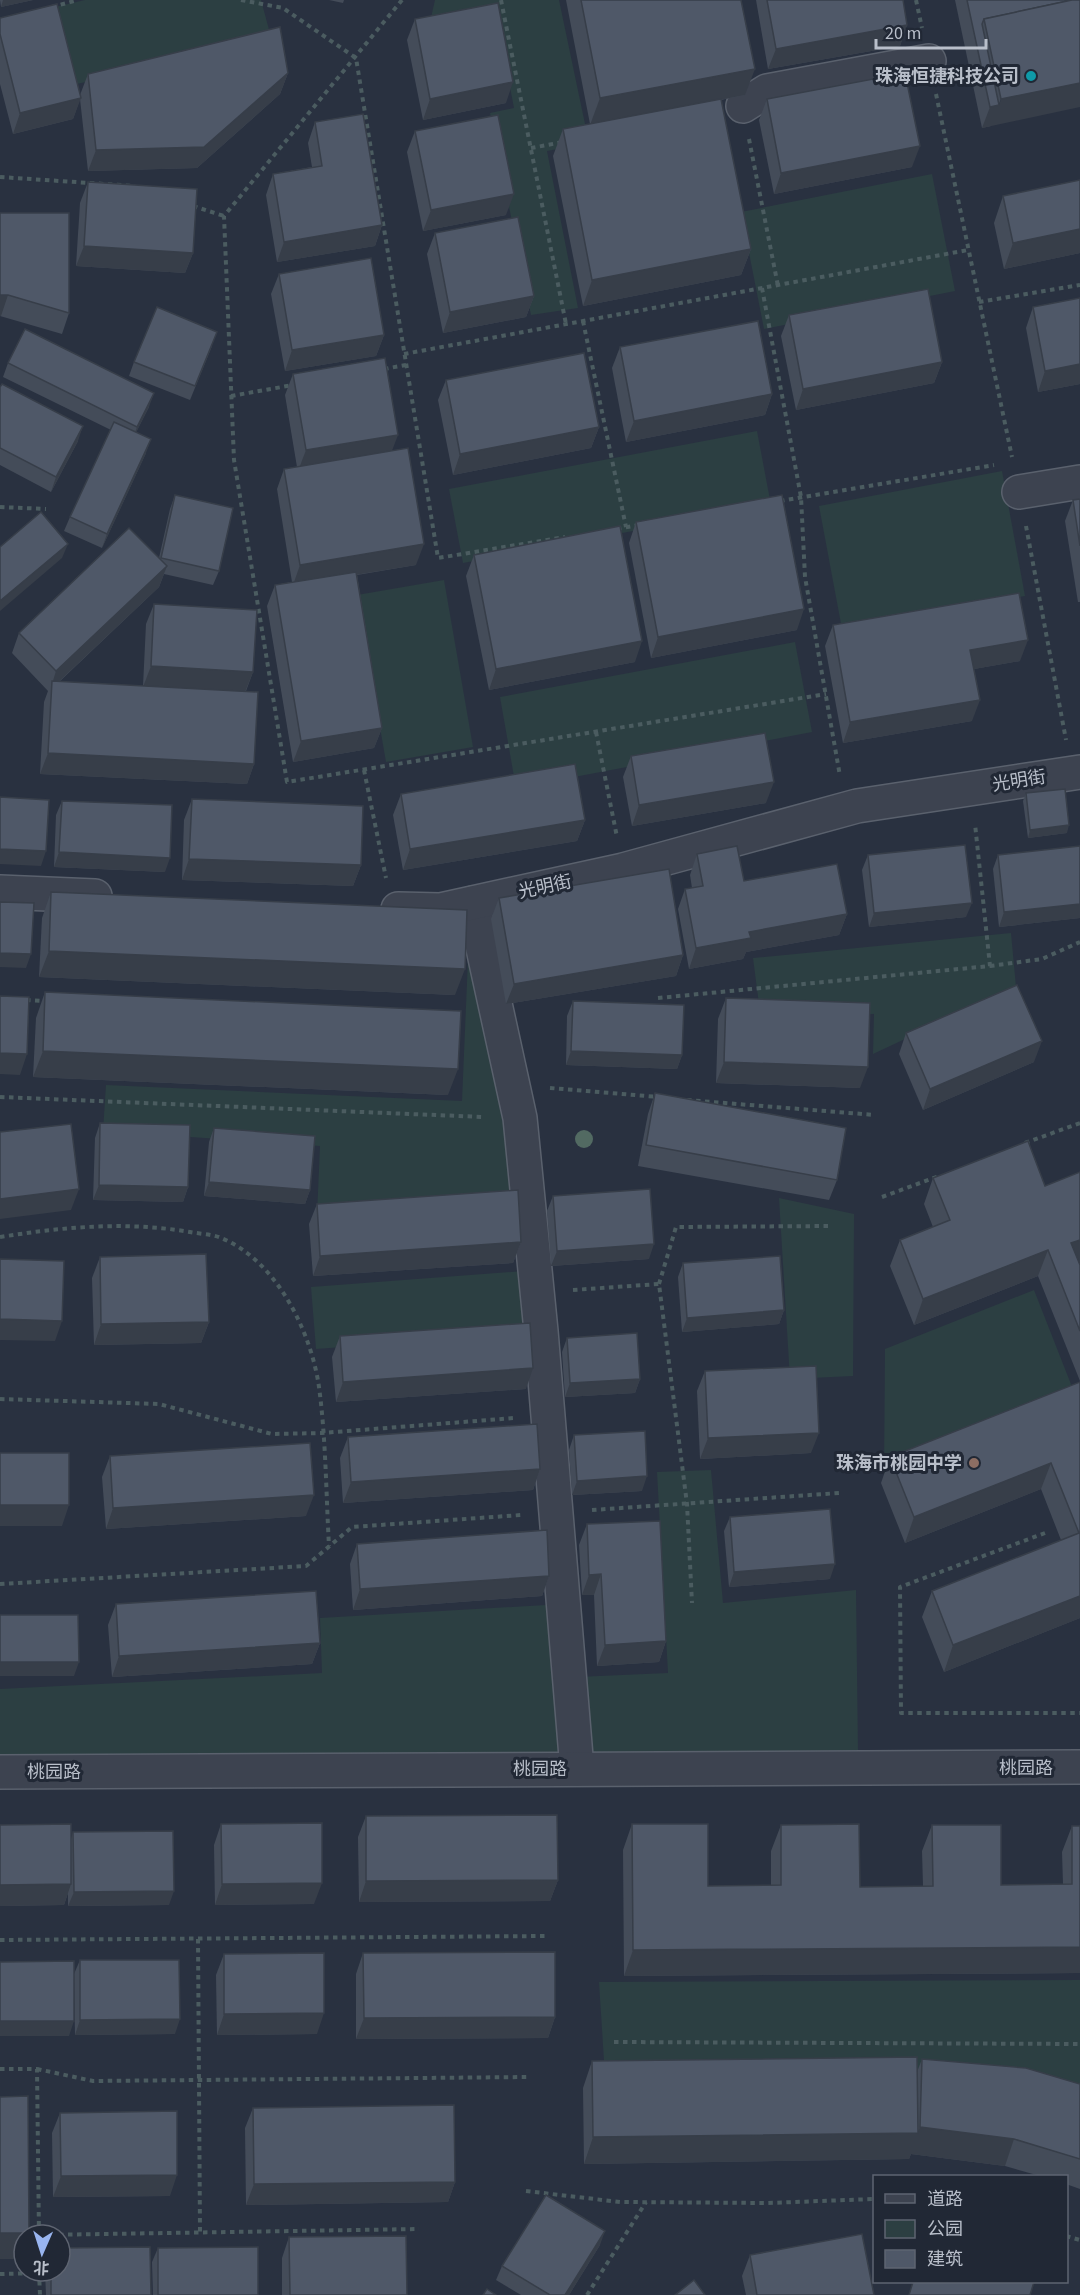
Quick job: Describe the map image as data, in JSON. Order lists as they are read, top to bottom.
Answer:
{
  "streets": {
    "street": ["光明街", "桃园路"]
  },
  "places": ["珠海恒捷科技公司", "珠海市桃园中学"],
  "legend": ["道路", "公园", "建筑"],
  "scale_bar": "20 m",
  "north": "bottom"
}
